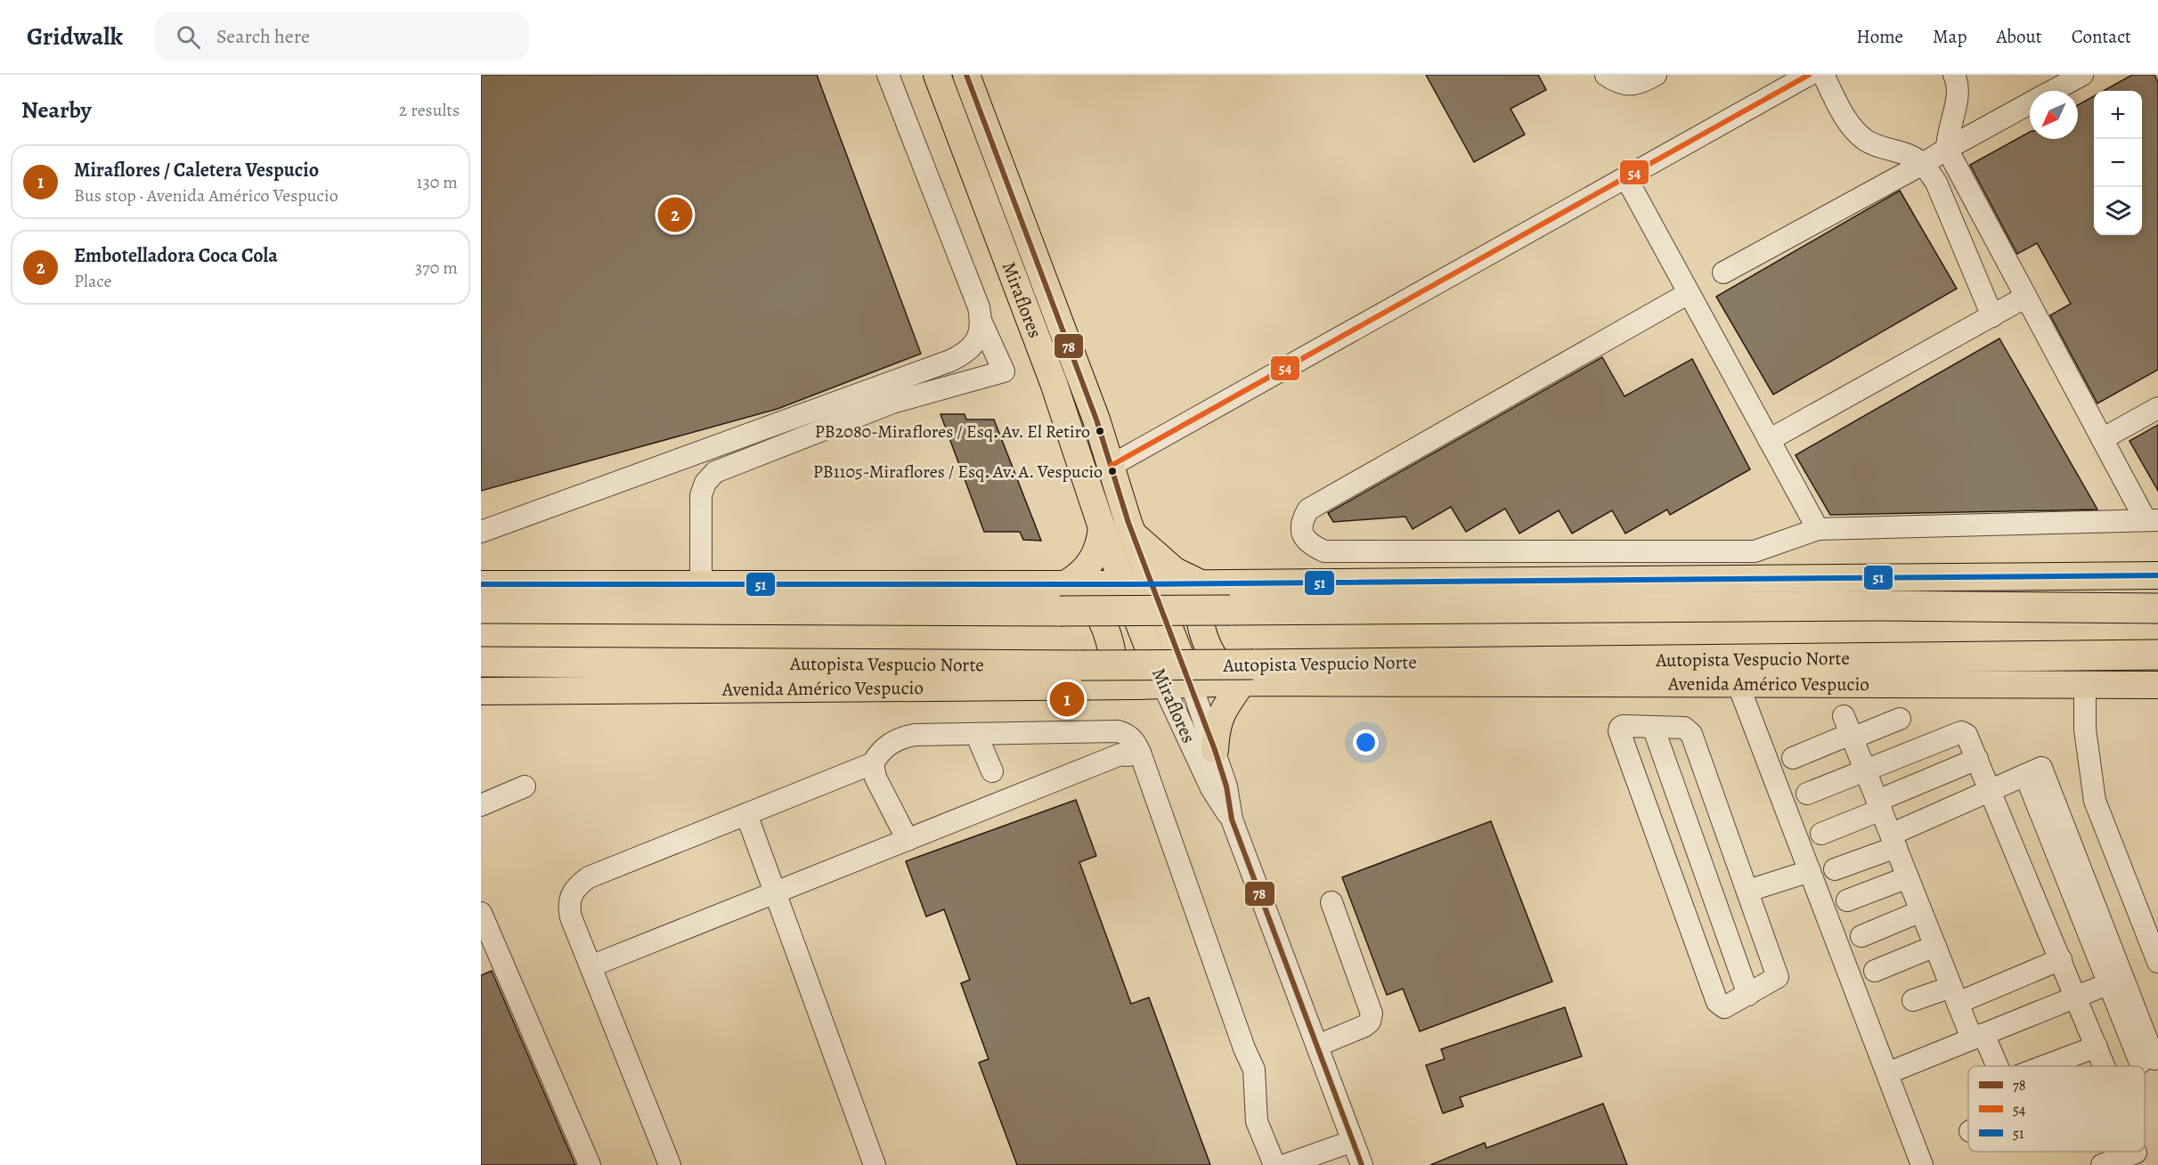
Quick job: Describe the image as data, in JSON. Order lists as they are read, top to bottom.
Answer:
{
  "streets": {
    "highway": ["Autopista Vespucio Norte"],
    "main road": ["Miraflores", "Avenida Américo Vespucio"]
  },
  "crossings": [
    ["Miraflores", "Avenida Américo Vespucio"],
    ["Autopista Vespucio Norte", "Avenida Américo Vespucio"]
  ],
  "places": ["PB2080-Miraflores / Esq. Av. El Retiro", "PB1105-Miraflores / Esq. Av. A. Vespucio"],
  "lines": ["transit line 78", "transit line 54", "transit line 51"],
  "legend": ["78", "54", "51"],
  "north": "bottom left",
  "page": {
    "header": "Gridwalk",
    "search": "Search here",
    "nav": [
      "Home",
      "Map",
      "About",
      "Contact"
    ],
    "heading": ["Nearby", "2 results"],
    "map_buttons": ["+", "−"],
    "list": [
      {
        "mark": "1",
        "name": "Miraflores / Caletera Vespucio",
        "note": "Bus stop · Avenida Américo Vespucio",
        "value": "130 m"
      },
      {
        "mark": "2",
        "name": "Embotelladora Coca Cola",
        "note": "Place",
        "value": "370 m"
      }
    ],
    "pins": ["2", "1"]
  }
}
